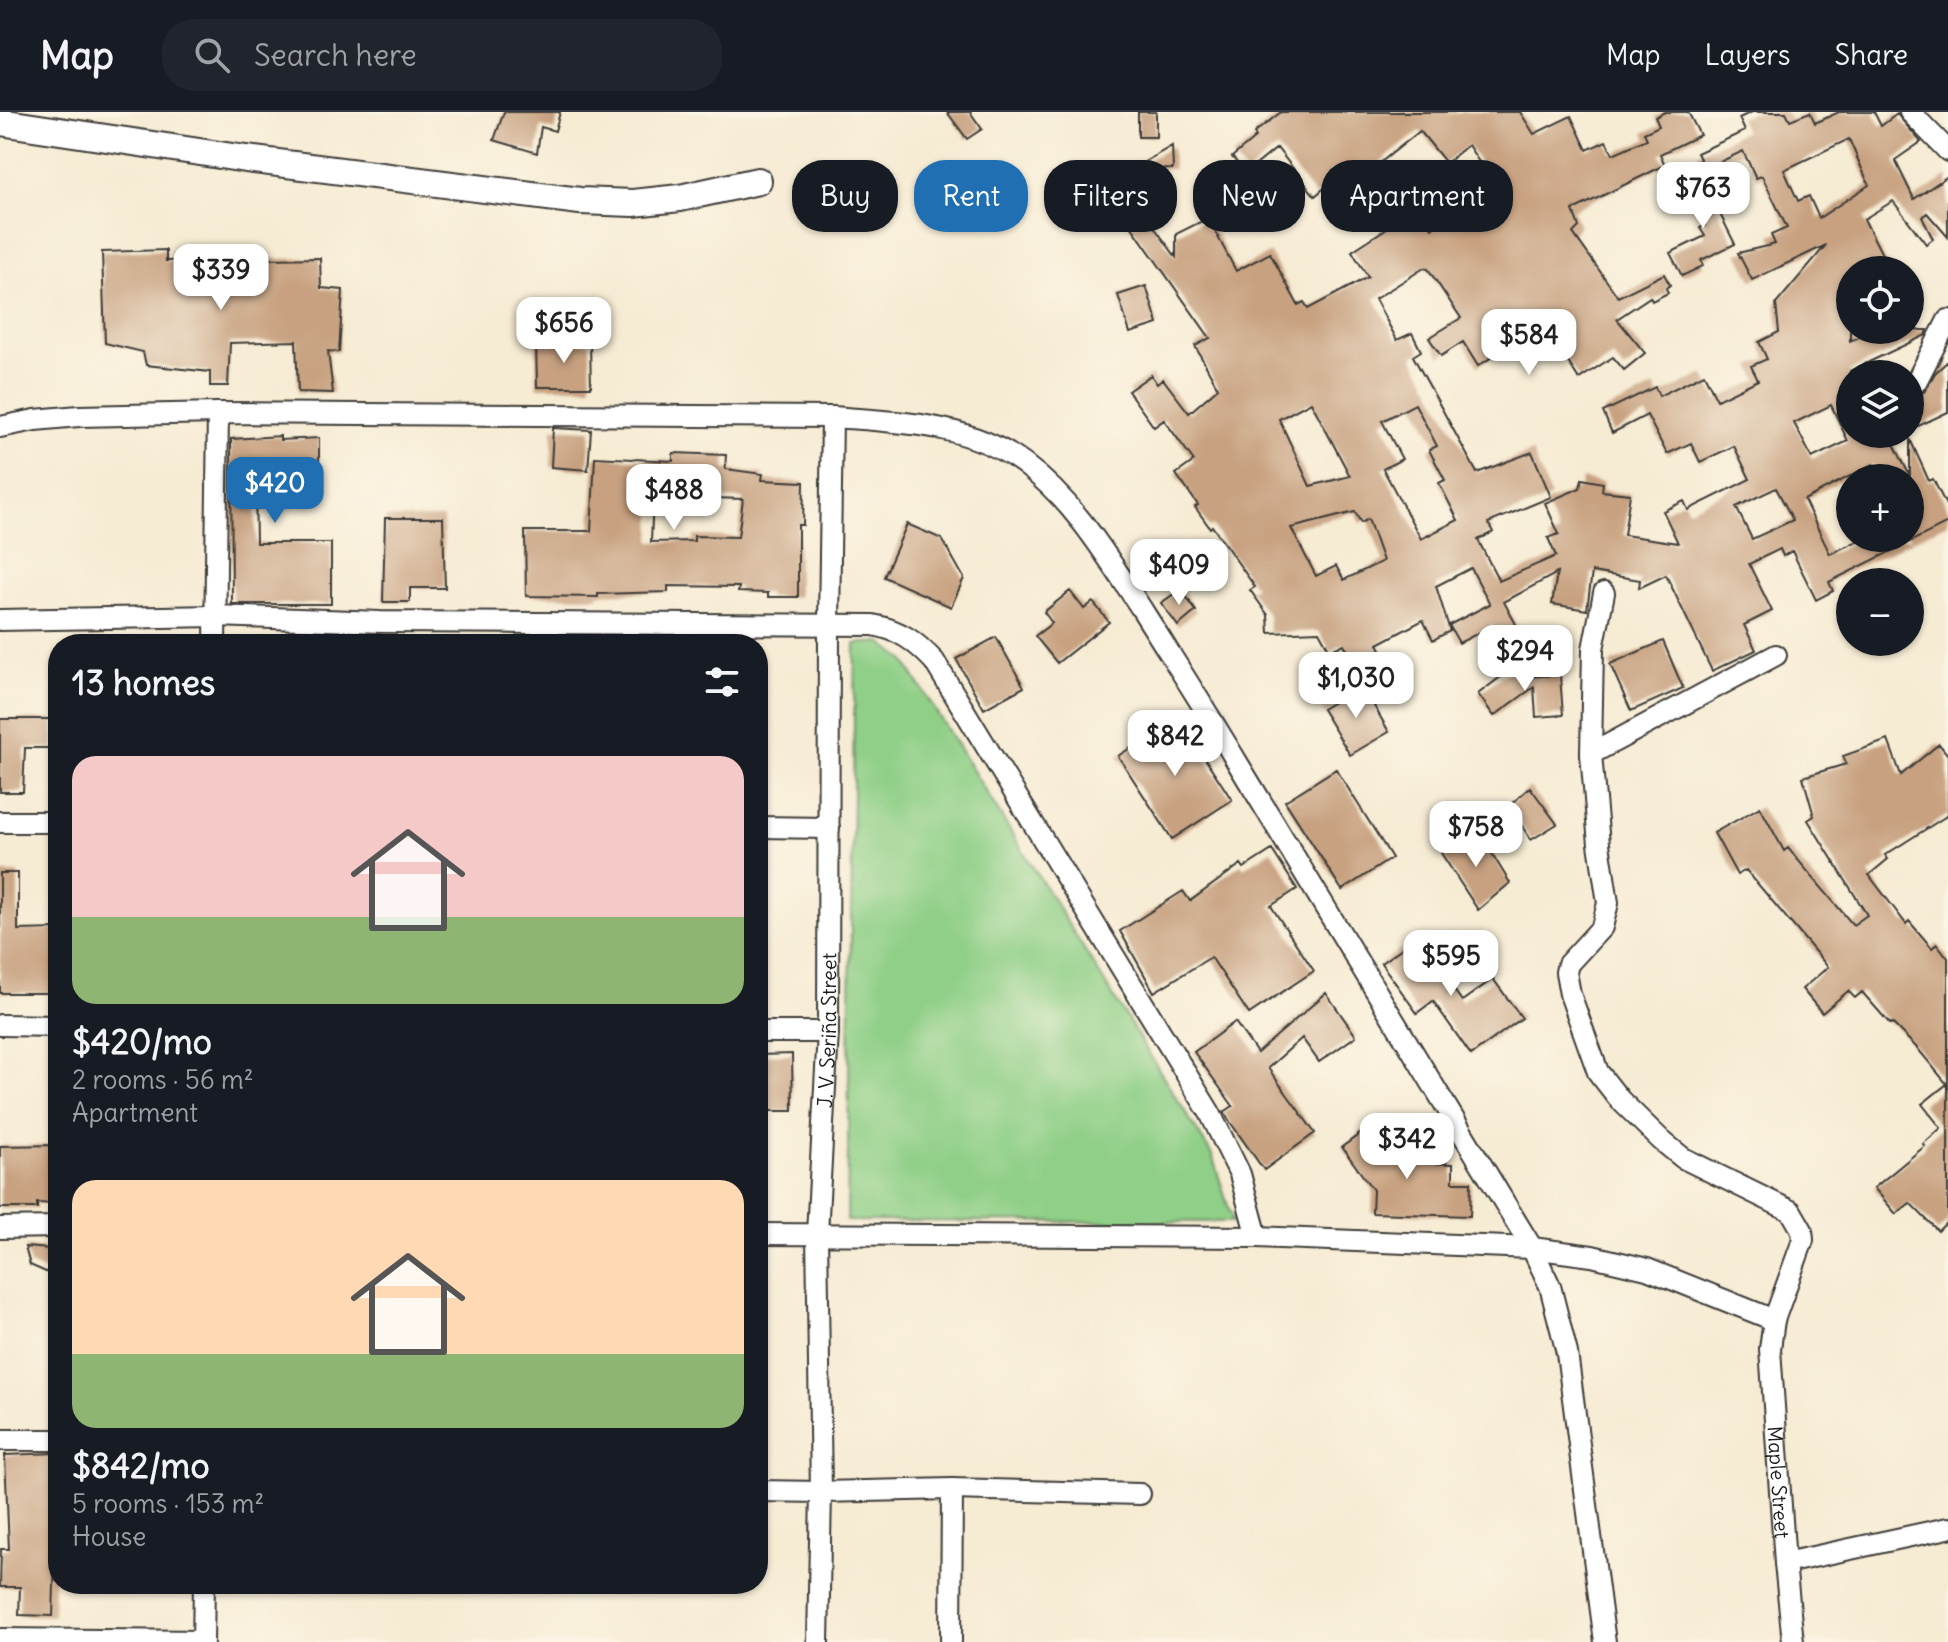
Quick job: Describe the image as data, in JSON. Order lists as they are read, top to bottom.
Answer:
{
  "streets": {
    "street": ["J. V. Seriña Street", "Maple Street"]
  },
  "page": {
    "header": "Map",
    "search": "Search here",
    "nav": ["Map", "Layers", "Share"],
    "chip": [
      "Buy",
      "Rent",
      "Filters",
      "New",
      "Apartment"
    ],
    "price": [
      "$763",
      "$339",
      "$656",
      "$584",
      "$420",
      "$488",
      "$409",
      "$294",
      "$1,030",
      "$842",
      "$758",
      "$595",
      "$342"
    ],
    "map_buttons": ["+", "−"],
    "heading": "13 homes",
    "list": [
      {
        "name": "$420/mo",
        "note": "2 rooms · 56 m² · Apartment"
      },
      {
        "name": "$842/mo",
        "note": "5 rooms · 153 m² · House"
      }
    ]
  }
}
